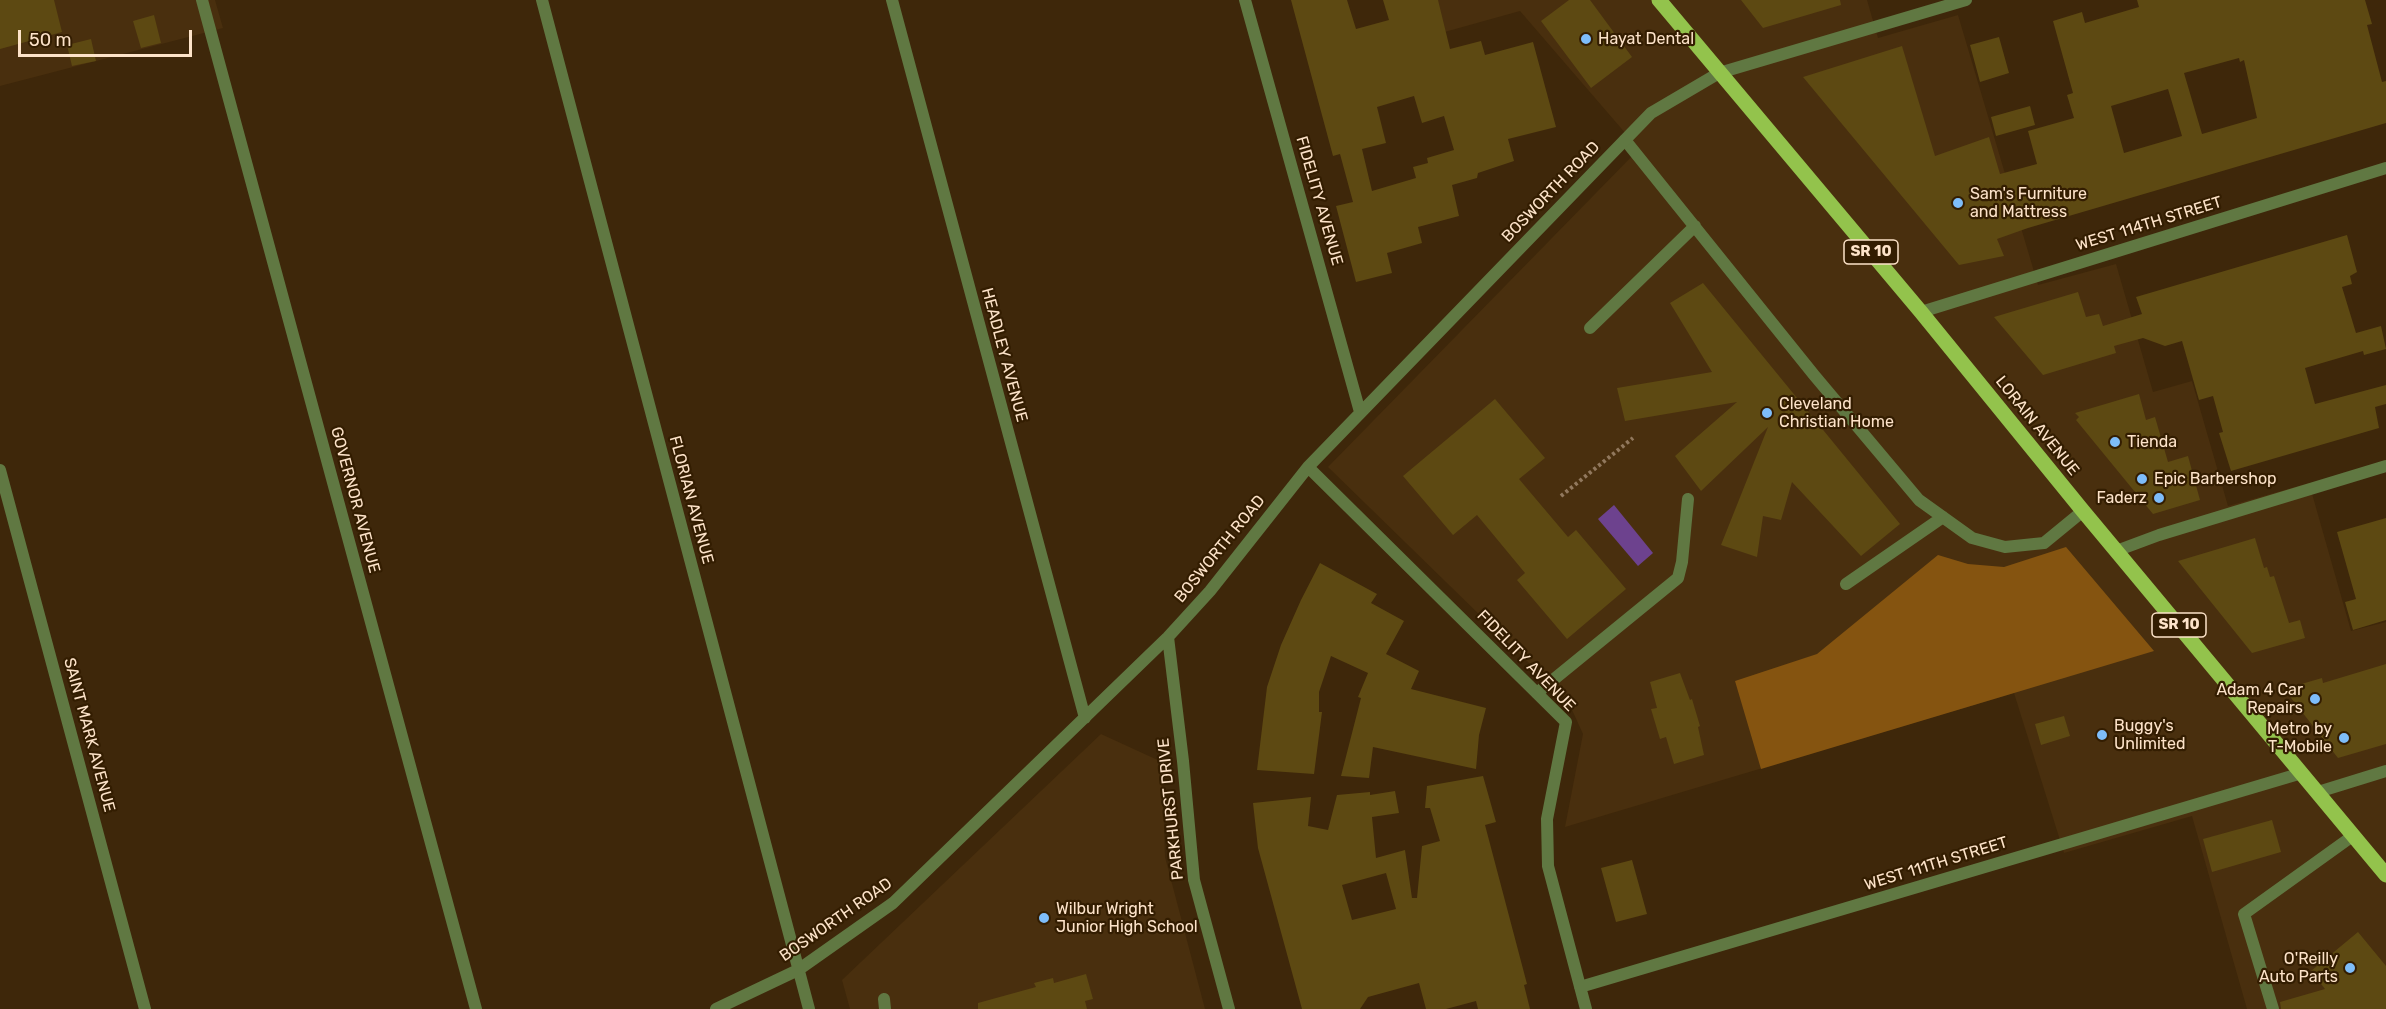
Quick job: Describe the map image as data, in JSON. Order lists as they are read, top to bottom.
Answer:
{
  "streets": {
    "main road": ["SR 10", "LORAIN AVENUE"],
    "street": [
      "BOSWORTH ROAD",
      "FIDELITY AVENUE",
      "WEST 114TH STREET",
      "HEADLEY AVENUE",
      "GOVERNOR AVENUE",
      "FLORIAN AVENUE",
      "SAINT MARK AVENUE",
      "PARKHURST DRIVE",
      "WEST 111TH STREET"
    ]
  },
  "crossings": [
    ["BOSWORTH ROAD", "FIDELITY AVENUE"],
    ["BOSWORTH ROAD", "HEADLEY AVENUE"],
    ["BOSWORTH ROAD", "LORAIN AVENUE"],
    ["BOSWORTH ROAD", "FLORIAN AVENUE"],
    ["BOSWORTH ROAD", "PARKHURST DRIVE"],
    ["FIDELITY AVENUE", "WEST 111TH STREET"],
    ["WEST 114TH STREET", "LORAIN AVENUE"],
    ["LORAIN AVENUE", "WEST 111TH STREET"]
  ],
  "places": [
    "Hayat Dental",
    "Sam's Furniture and Mattress",
    "Cleveland Christian Home",
    "Tienda",
    "Epic Barbershop",
    "Faderz",
    "Adam 4 Car Repairs",
    "Buggy's Unlimited",
    "Metro by T-Mobile",
    "Wilbur Wright Junior High School",
    "O'Reilly Auto Parts"
  ],
  "scale_bar": "50 m"
}
